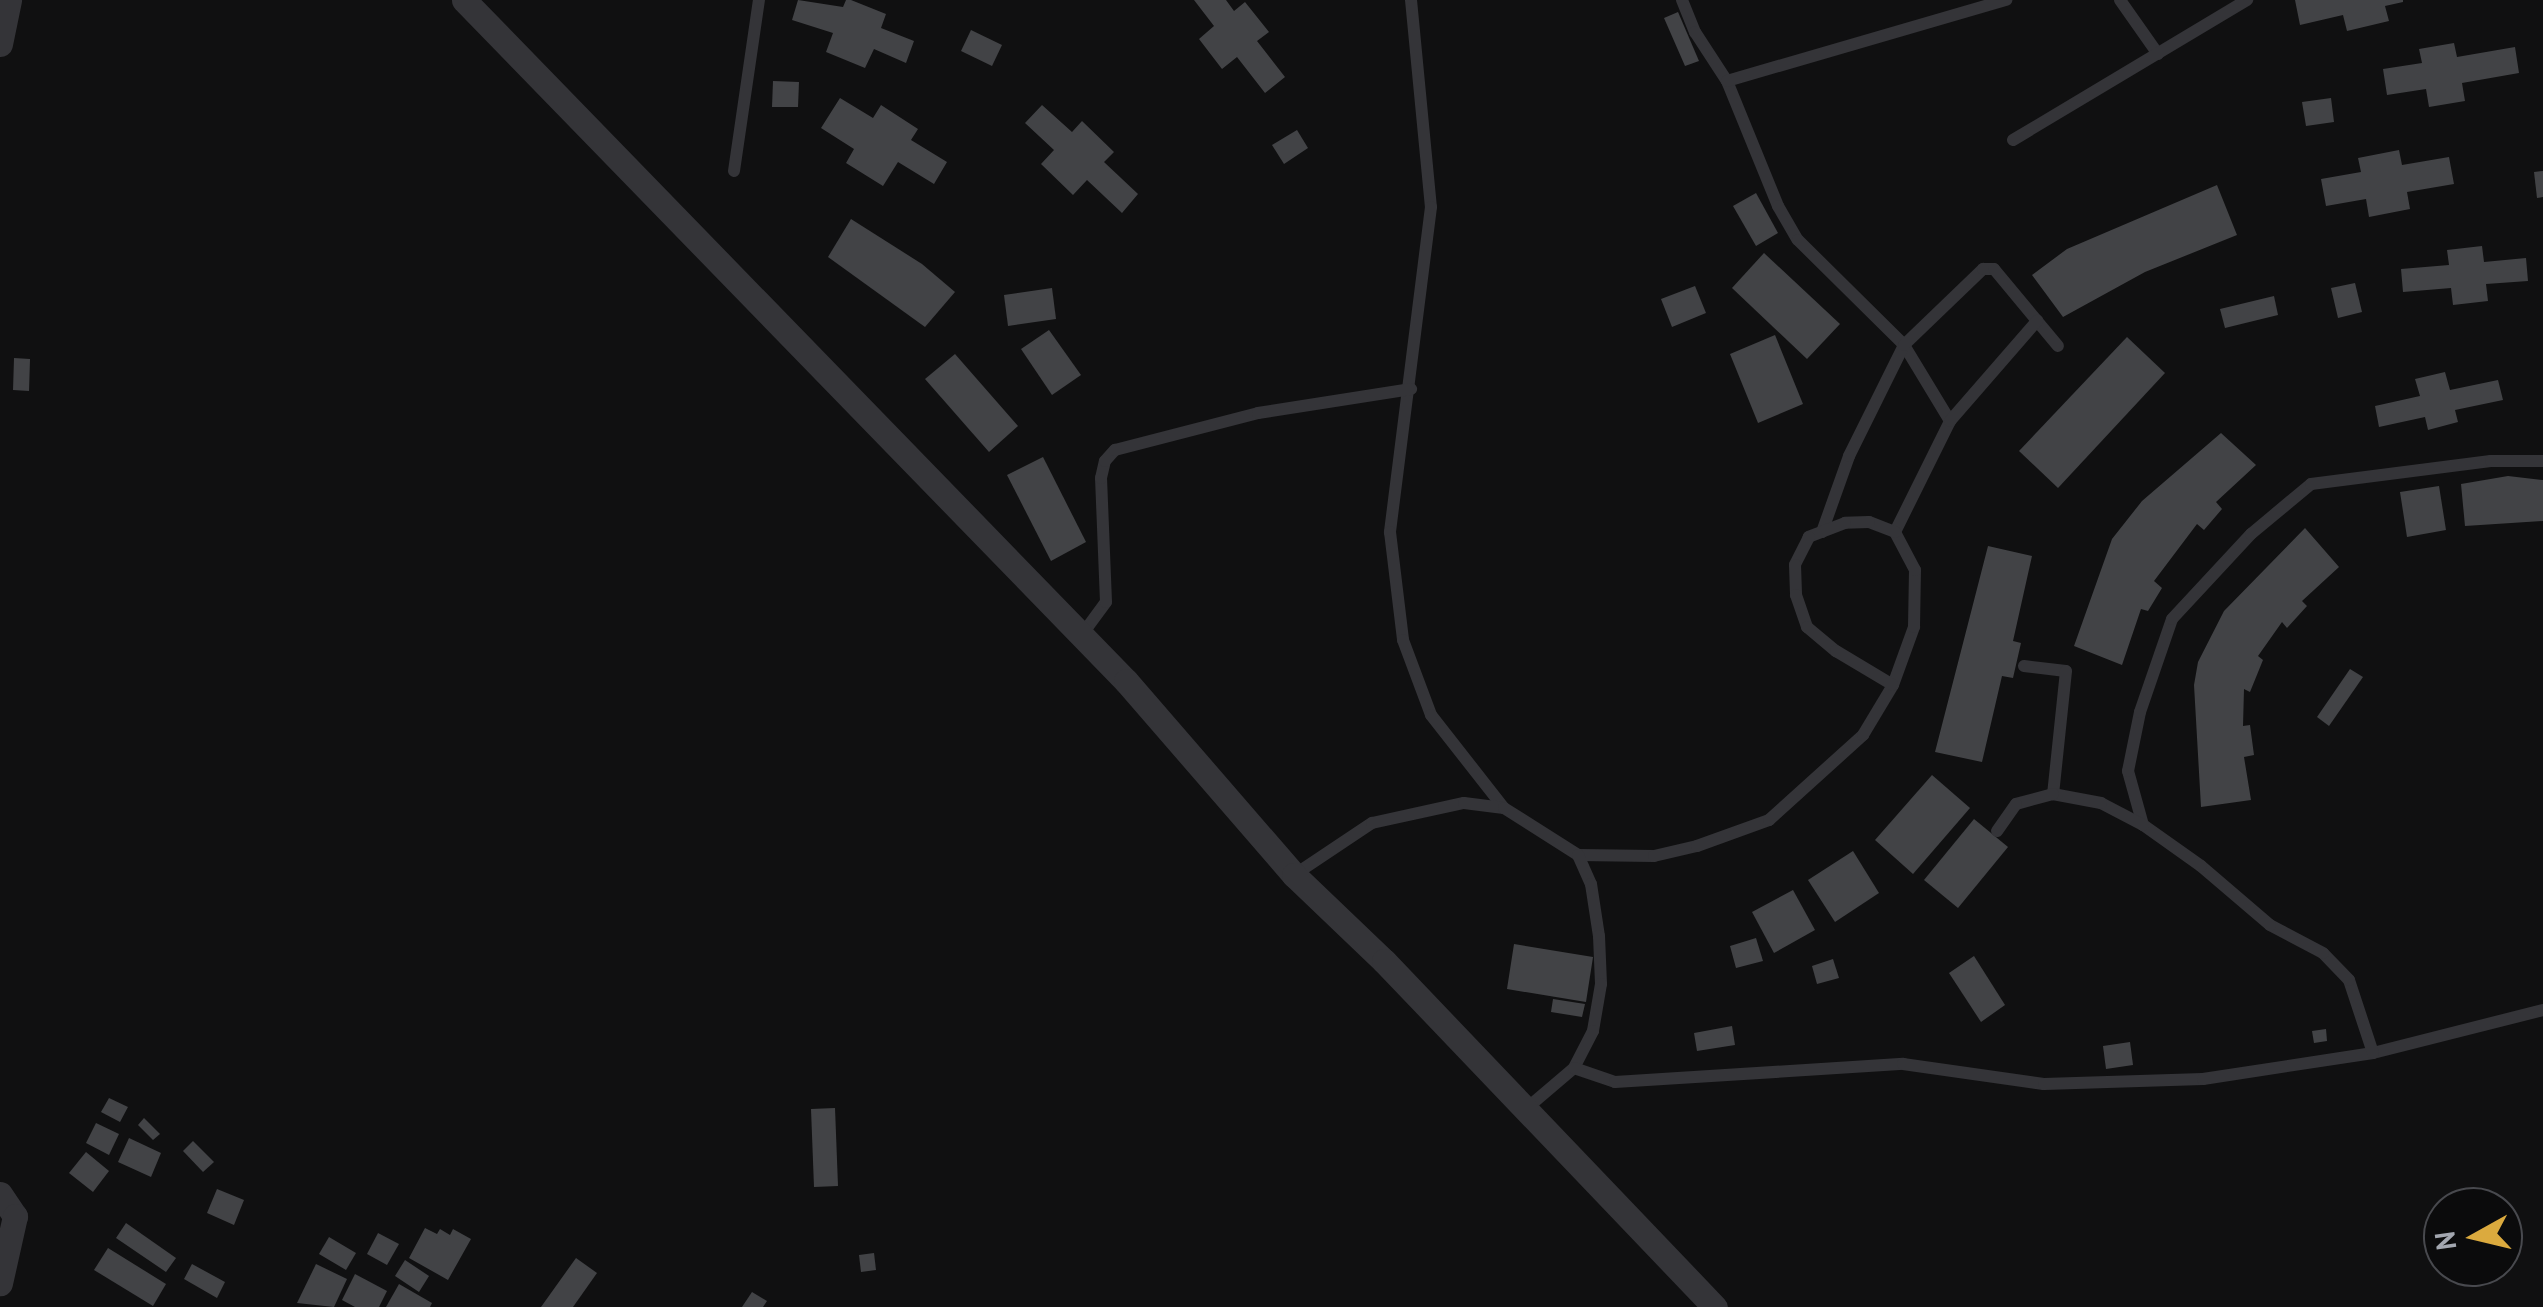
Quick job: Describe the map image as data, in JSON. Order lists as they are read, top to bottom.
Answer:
{
  "north": "left"
}
